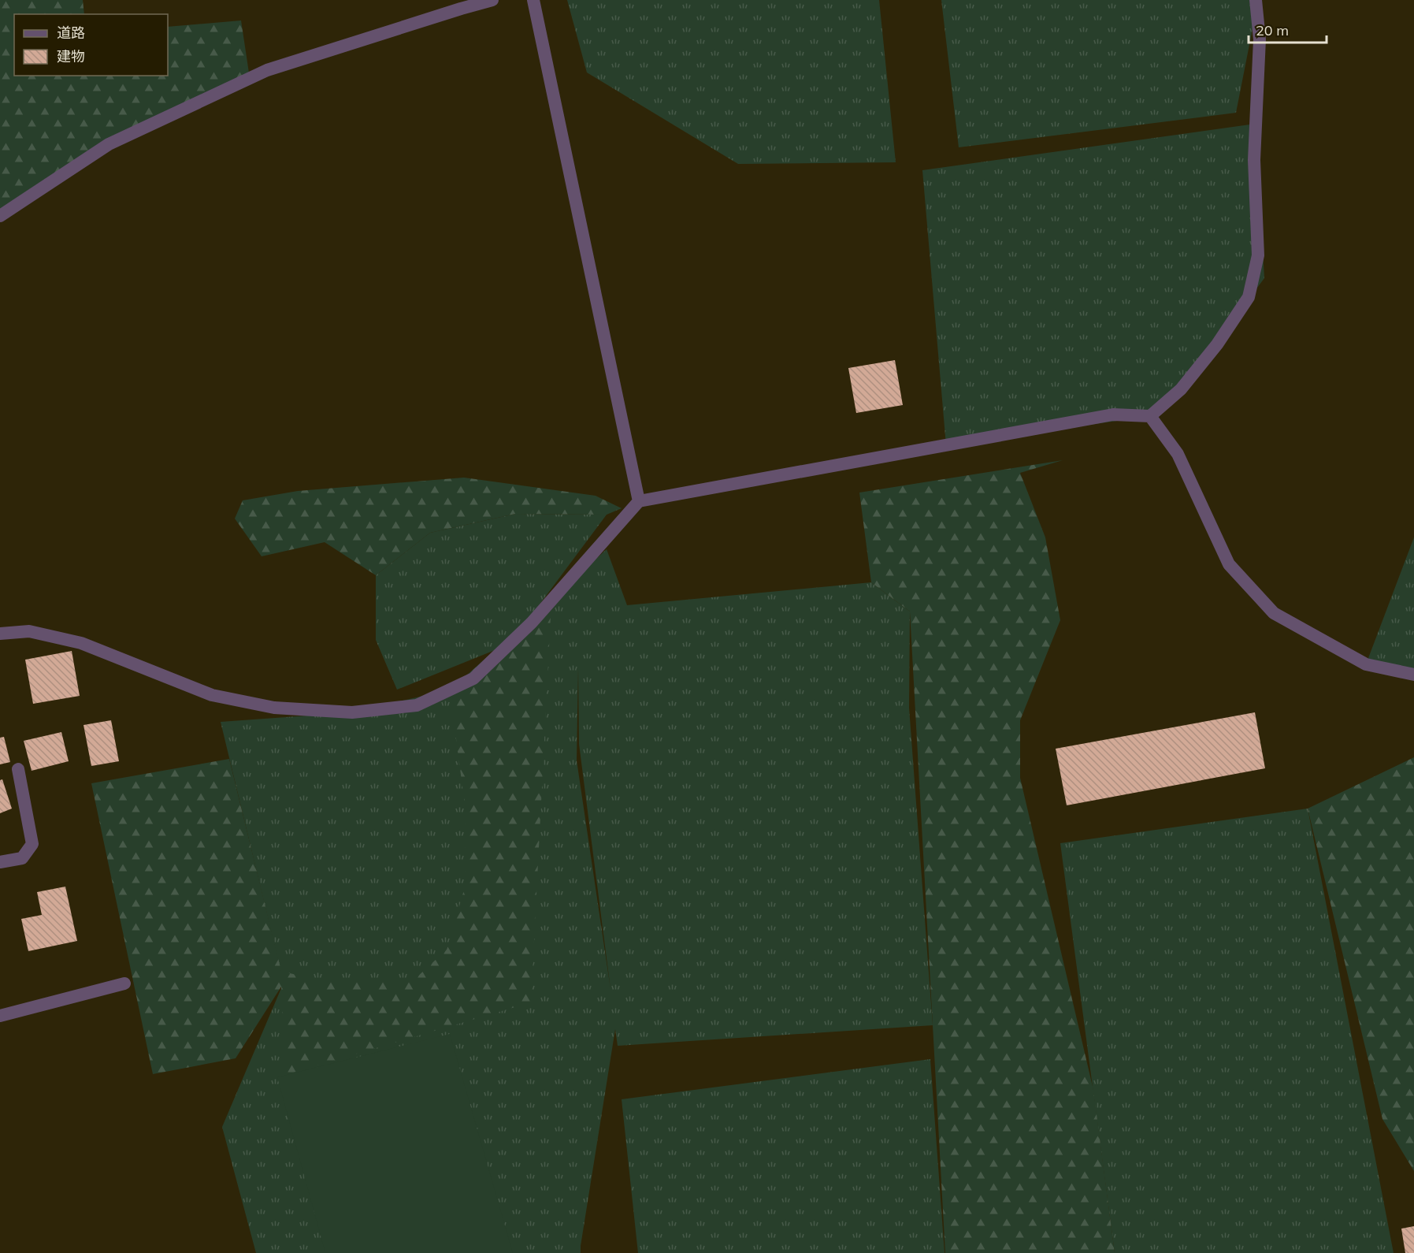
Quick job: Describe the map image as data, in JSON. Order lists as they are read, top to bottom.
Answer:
{
  "legend": ["道路", "建物"],
  "scale_bar": "20 m"
}
